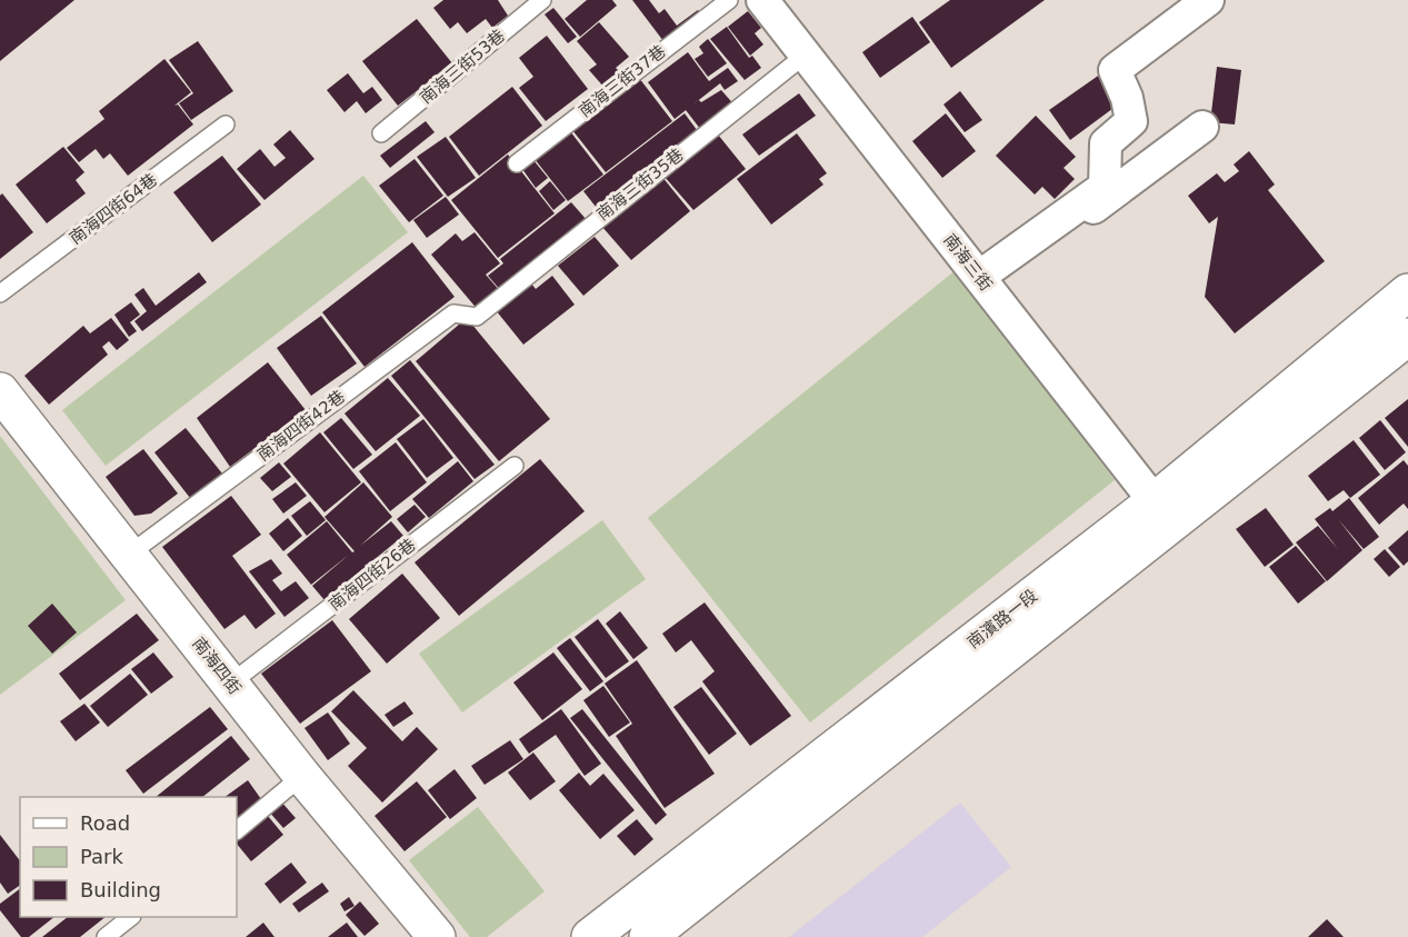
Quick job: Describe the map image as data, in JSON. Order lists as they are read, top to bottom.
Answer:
{
  "streets": {
    "main road": ["南濱路一段", "南海四街"],
    "street": ["南海三街"],
    "lane": [
      "南海三街53巷",
      "南海三街37巷",
      "南海三街35巷",
      "南海四街64巷",
      "南海四街42巷",
      "南海四街26巷"
    ]
  },
  "crossings": [
    ["南海三街35巷", "南海三街"],
    ["南海三街35巷", "南海四街42巷"],
    ["南海三街", "南濱路一段"],
    ["南海四街42巷", "南海四街"],
    ["南海四街26巷", "南海四街"]
  ],
  "legend": ["Road", "Park", "Building"]
}
